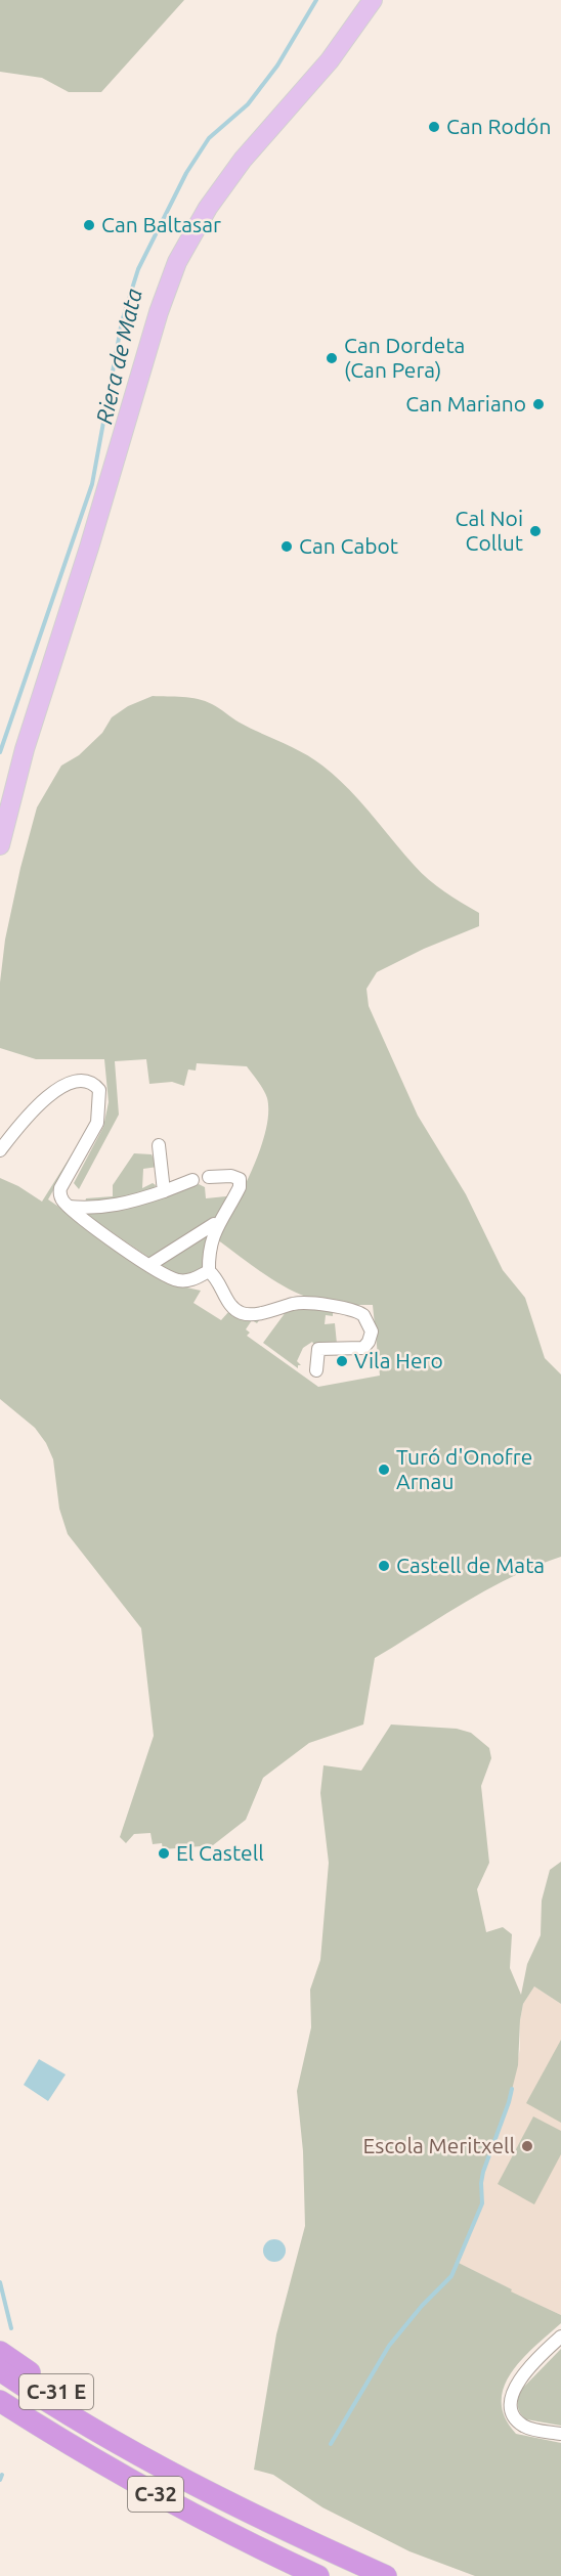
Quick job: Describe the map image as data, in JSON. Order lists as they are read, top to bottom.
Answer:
{
  "streets": {
    "highway": ["C-31 E", "C-32"]
  },
  "crossings": [
    ["C-31 E", "C-32"]
  ],
  "water": ["Riera de Mata"],
  "places": [
    "Can Rodón",
    "Can Baltasar",
    "Can Dordeta (Can Pera)",
    "Can Mariano",
    "Cal Noi Collut",
    "Can Cabot",
    "Vila Hero",
    "Turó d'Onofre Arnau",
    "Castell de Mata",
    "El Castell",
    "Escola Meritxell"
  ]
}
